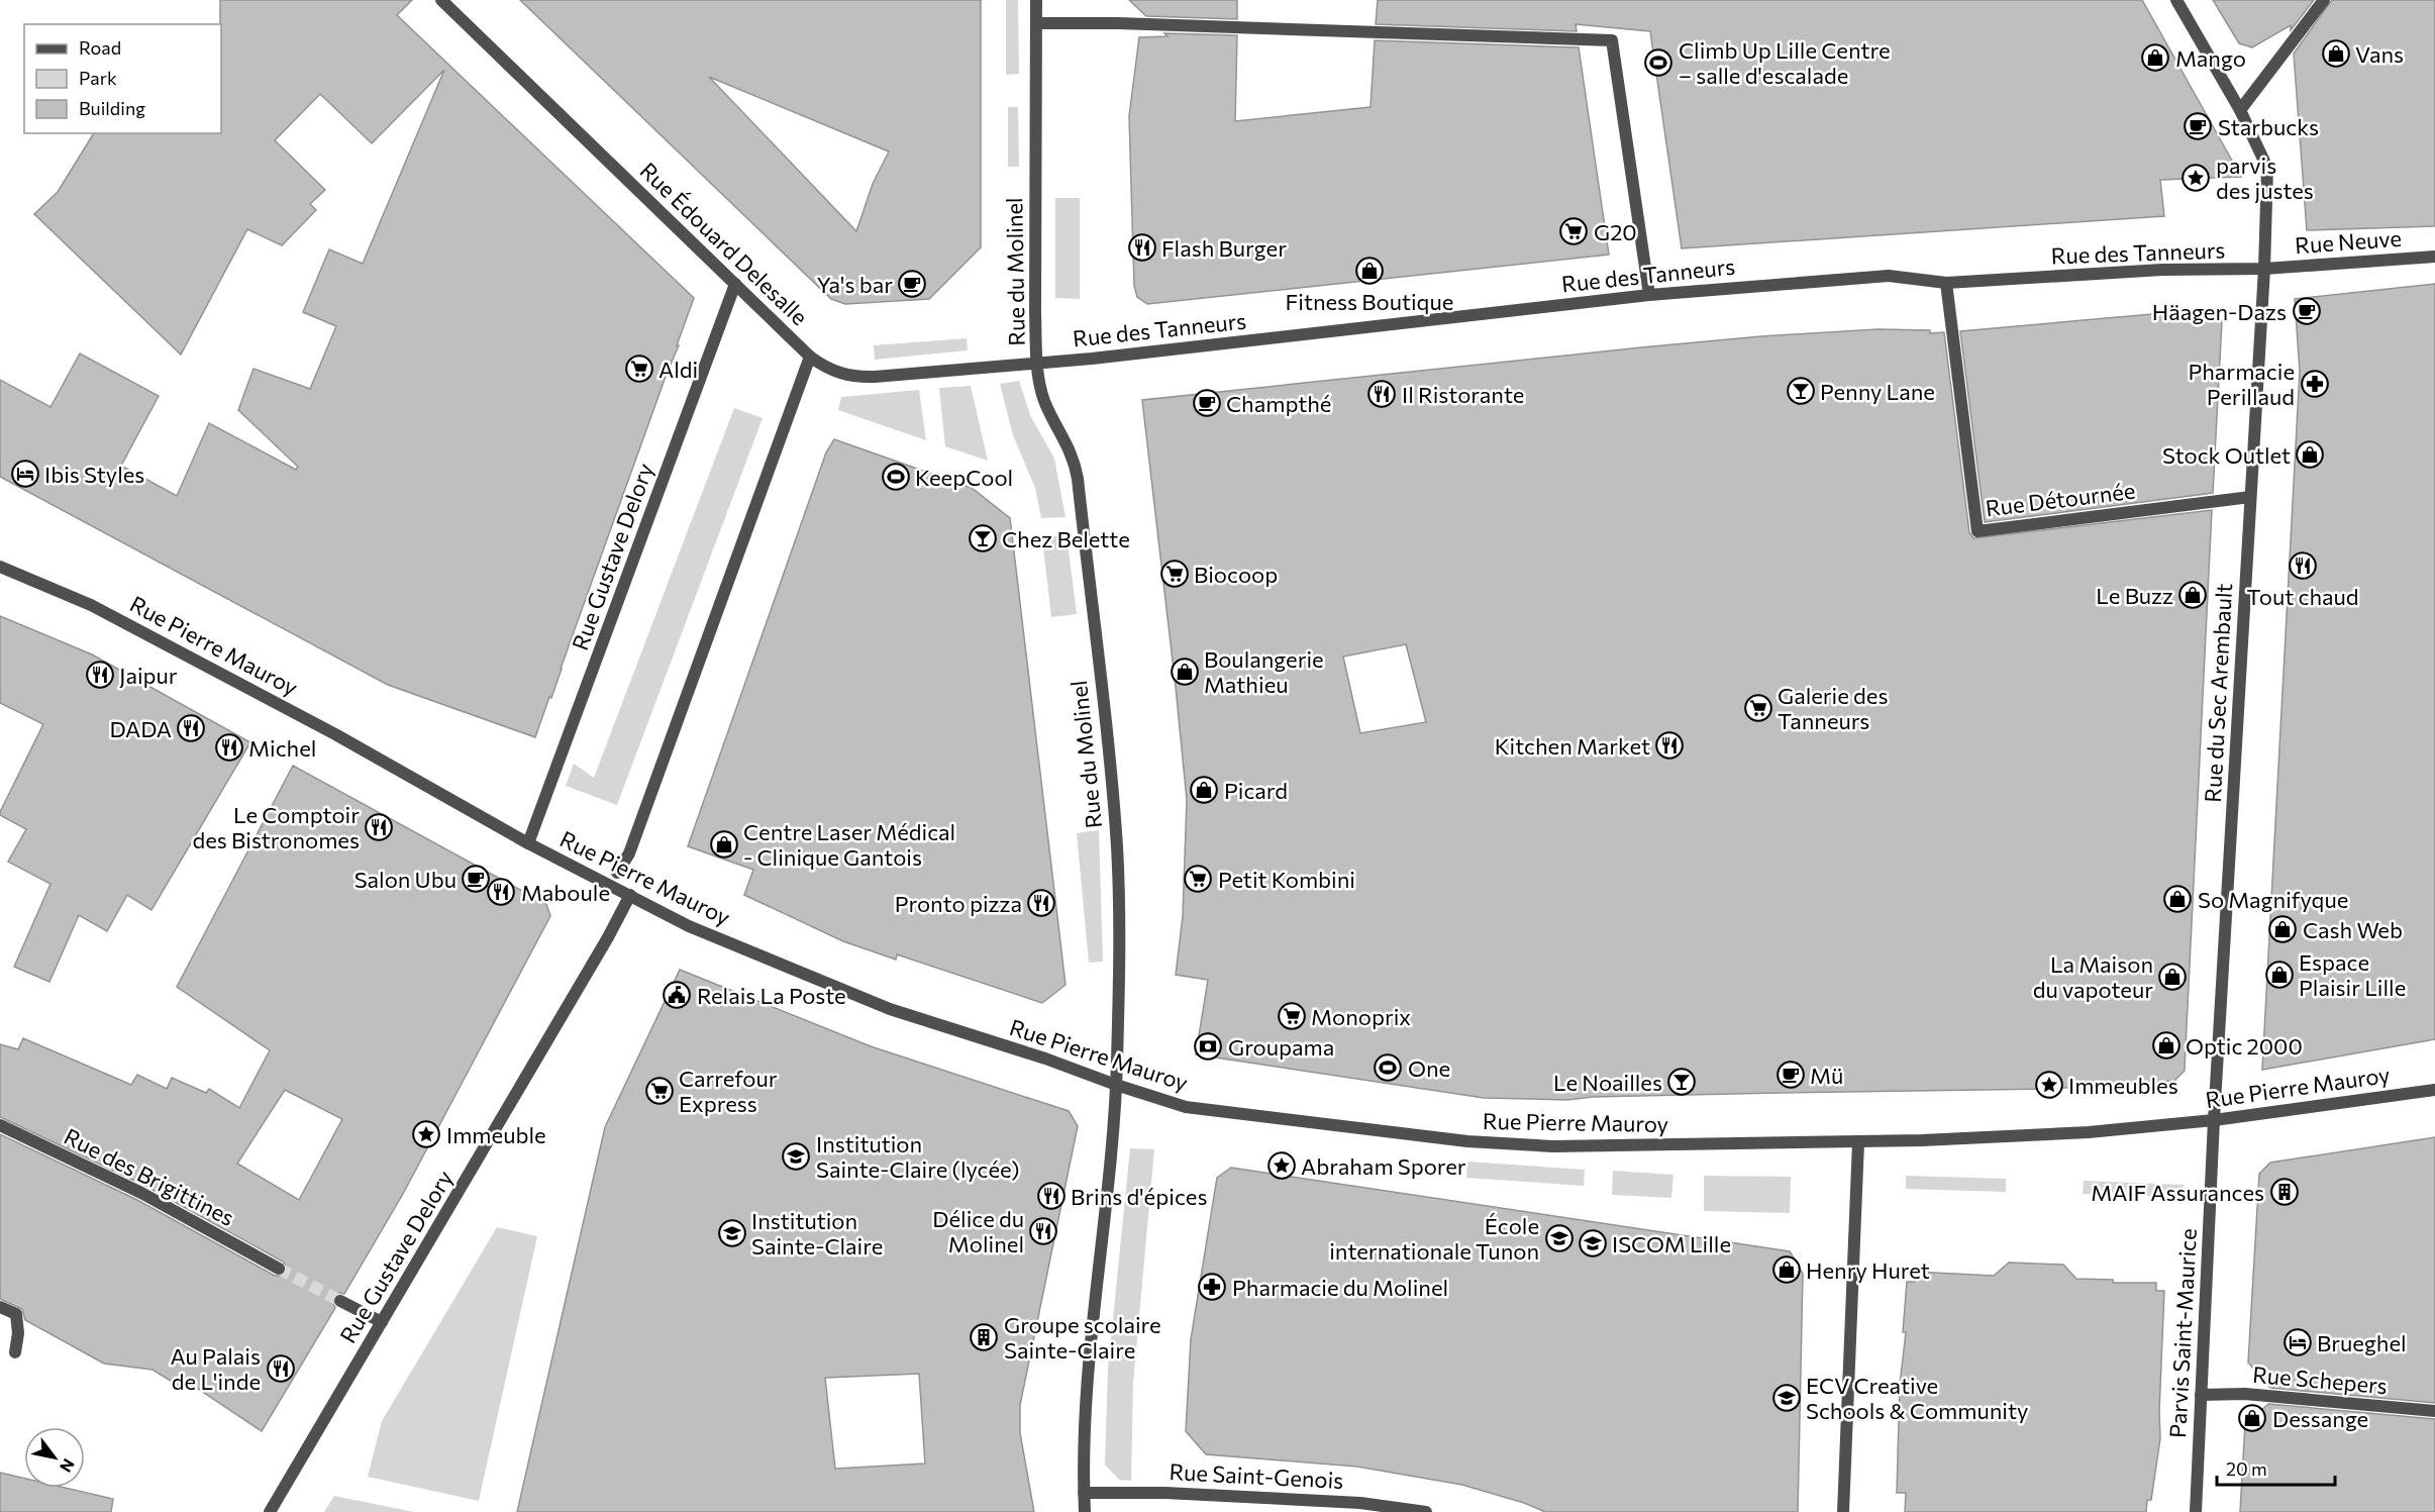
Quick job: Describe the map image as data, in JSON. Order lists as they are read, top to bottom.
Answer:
{
  "streets": {
    "street": [
      "Rue Neuve",
      "Rue Édouard Delesalle",
      "Rue des Tanneurs",
      "Rue du Molinel",
      "Rue Détournée",
      "Rue Gustave Delory",
      "Rue Pierre Mauroy",
      "Rue du Sec Arembault",
      "Rue des Brigittines",
      "Parvis Saint-Maurice",
      "Rue Schepers",
      "Rue Saint-Genois"
    ]
  },
  "crossings": [
    ["Rue Neuve", "Rue des Tanneurs"],
    ["Rue Neuve", "Rue du Sec Arembault"],
    ["Rue Édouard Delesalle", "Rue des Tanneurs"],
    ["Rue Édouard Delesalle", "Rue du Molinel"],
    ["Rue Édouard Delesalle", "Rue Gustave Delory"],
    ["Rue des Tanneurs", "Rue du Molinel"],
    ["Rue des Tanneurs", "Rue Détournée"],
    ["Rue des Tanneurs", "Rue du Sec Arembault"],
    ["Rue du Molinel", "Rue Pierre Mauroy"],
    ["Rue du Molinel", "Rue Saint-Genois"],
    ["Rue Détournée", "Rue du Sec Arembault"],
    ["Rue Gustave Delory", "Rue Pierre Mauroy"],
    ["Rue Pierre Mauroy", "Rue du Sec Arembault"],
    ["Rue Pierre Mauroy", "Parvis Saint-Maurice"],
    ["Rue du Sec Arembault", "Parvis Saint-Maurice"],
    ["Parvis Saint-Maurice", "Rue Schepers"]
  ],
  "places": {
    "shop": [
      "Vans",
      "Mango",
      "Fitness Boutique",
      "Stock Outlet",
      "Le Buzz",
      "Boulangerie Mathieu",
      "Picard",
      "Centre Laser Médical - Clinique Gantois",
      "So Magnifyque",
      "Cash Web",
      "Espace Plaisir Lille",
      "La Maison du vapoteur",
      "Optic 2000",
      "Henry Huret",
      "Dessange"
    ],
    "sports": ["Climb Up Lille Centre – salle d'escalade", "KeepCool", "One"],
    "cafe": [
      "Starbucks",
      "Ya's bar",
      "Häagen-Dazs",
      "Champthé",
      "Salon Ubu",
      "Mü"
    ],
    "place": [
      "parvis des justes",
      "Immeubles",
      "Immeuble",
      "Abraham Sporer"
    ],
    "supermarket": [
      "G20",
      "Aldi",
      "Biocoop",
      "Galerie des Tanneurs",
      "Petit Kombini",
      "Monoprix",
      "Carrefour Express"
    ],
    "restaurant": [
      "Flash Burger",
      "Il Ristorante",
      "Tout chaud",
      "Jaipur",
      "DADA",
      "Kitchen Market",
      "Michel",
      "Le Comptoir des Bistronomes",
      "Maboule",
      "Pronto pizza",
      "Brins d'épices",
      "Délice du Molinel",
      "Au Palais de L'inde"
    ],
    "pharmacy": ["Pharmacie Perillaud", "Pharmacie du Molinel"],
    "bar": ["Penny Lane", "Chez Belette", "Le Noailles"],
    "hotel": ["Ibis Styles", "Brueghel"],
    "public building": ["Relais La Poste"],
    "bank": ["Groupama"],
    "school or university": [
      "Institution Sainte-Claire (lycée)",
      "Institution Sainte-Claire",
      "École internationale Tunon",
      "ISCOM Lille",
      "ECV Creative Schools & Community"
    ],
    "building": ["MAIF Assurances", "Groupe scolaire Sainte-Claire"]
  },
  "legend": ["Road", "Park", "Building"],
  "scale_bar": "20 m",
  "north": "bottom right"
}
